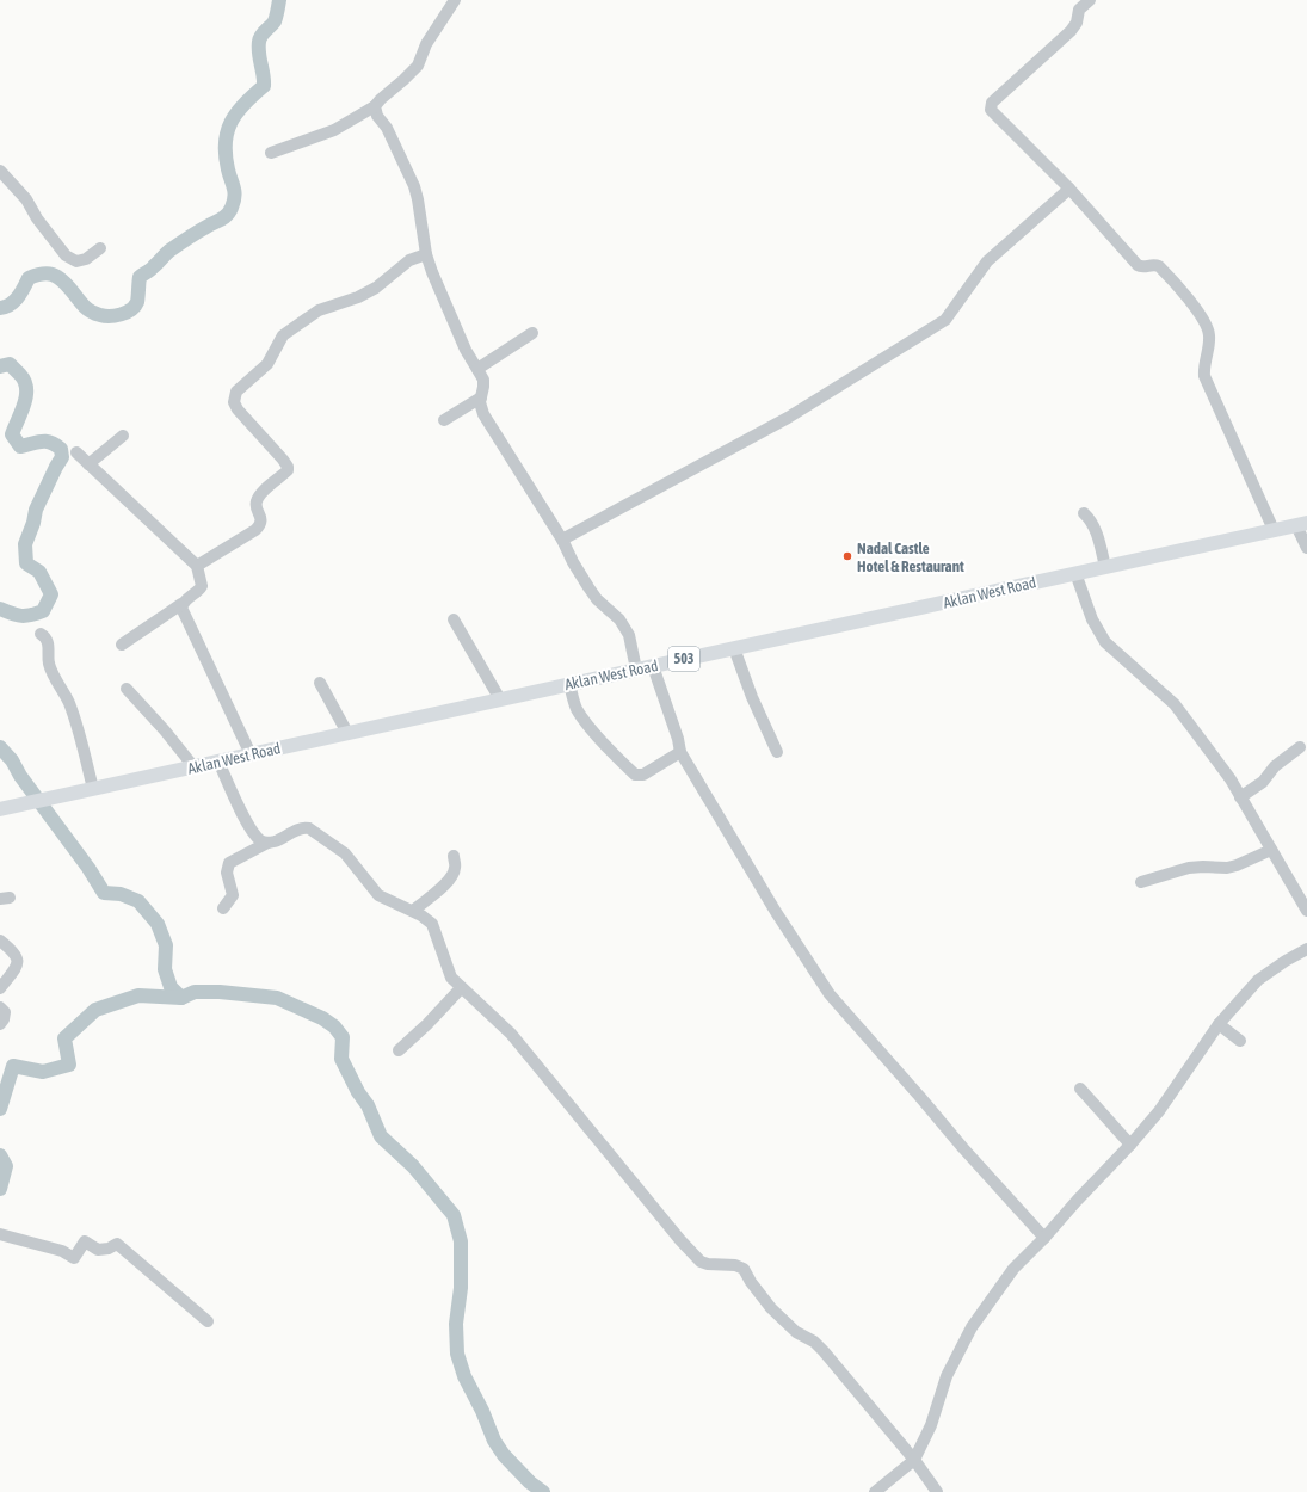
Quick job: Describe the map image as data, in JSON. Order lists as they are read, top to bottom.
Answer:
{
  "streets": {
    "main road": ["Aklan West Road", "503"]
  },
  "places": ["Nadal Castle Hotel & Restaurant"]
}
